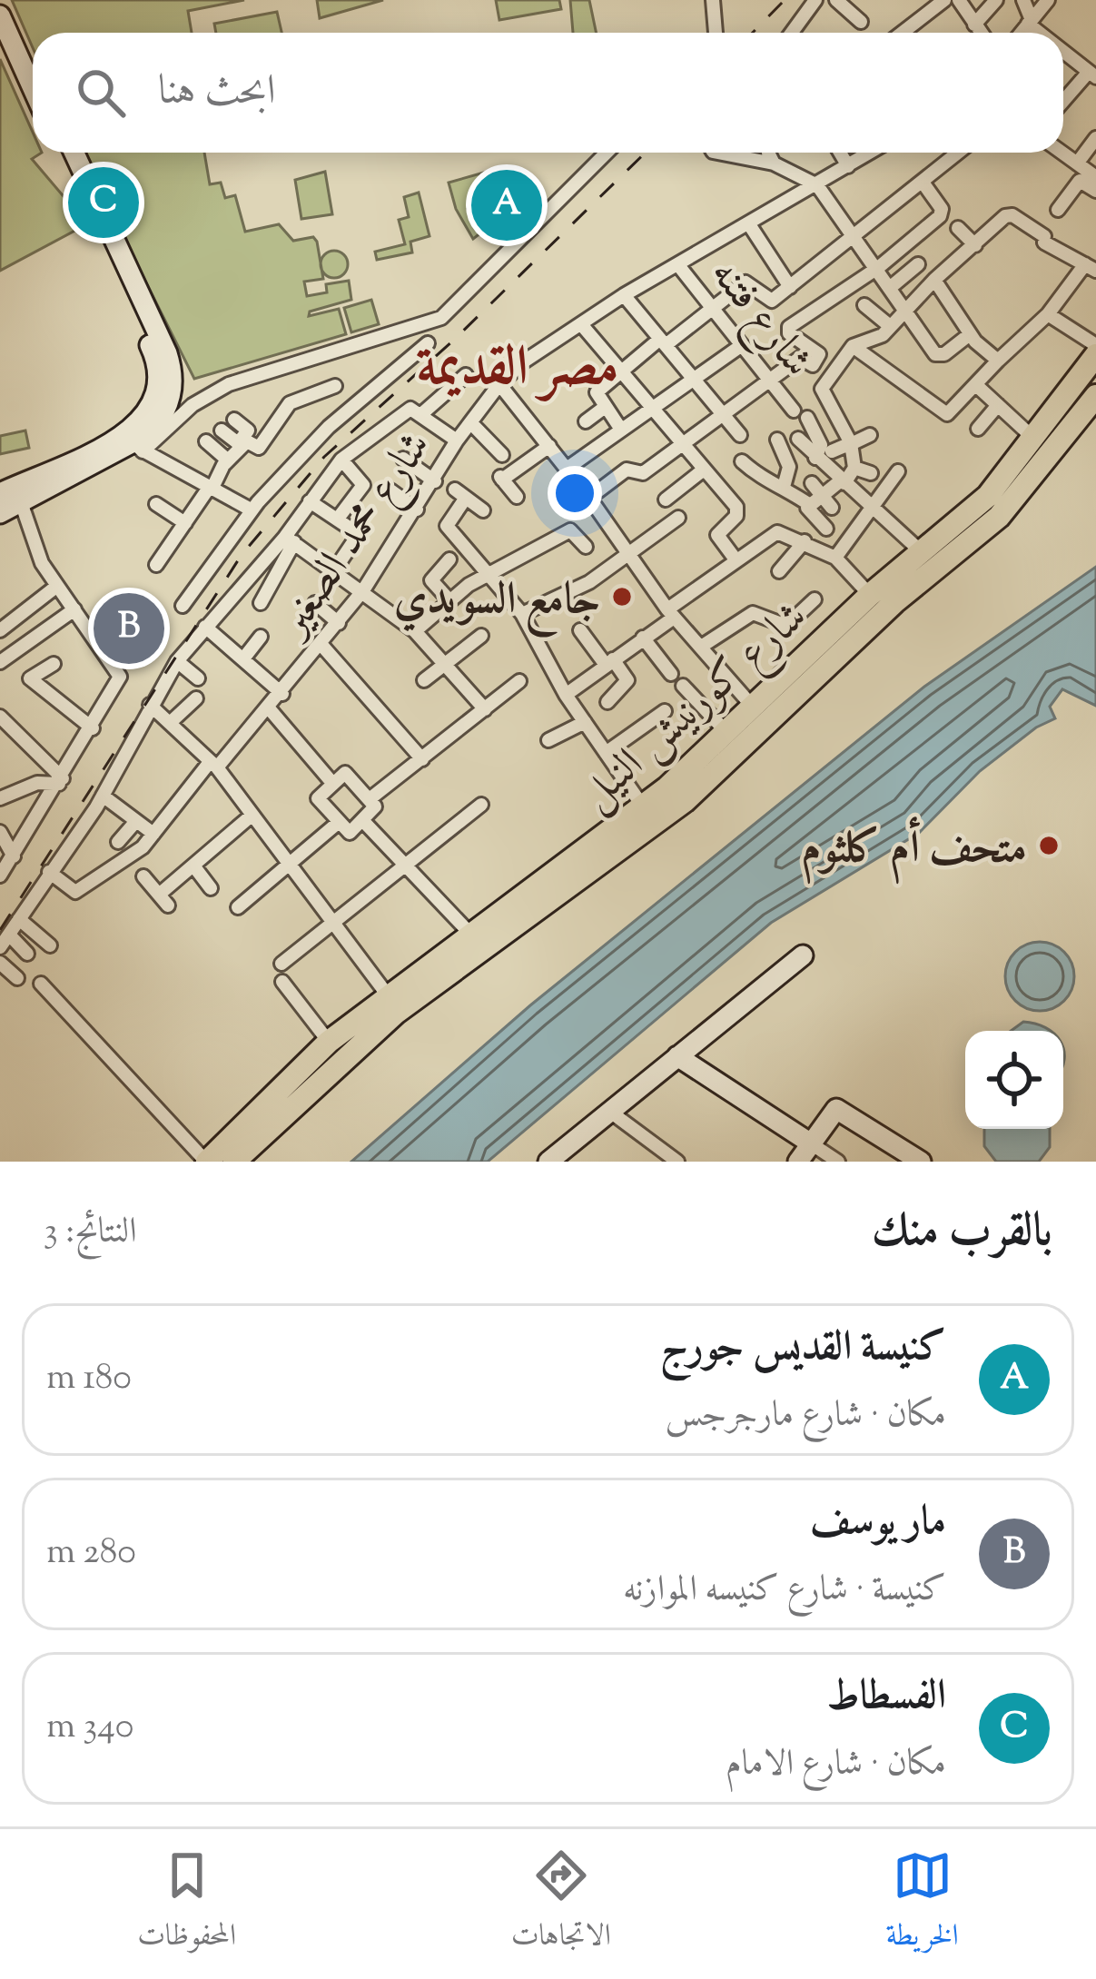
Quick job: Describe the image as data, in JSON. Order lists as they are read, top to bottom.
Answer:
{
  "streets": {
    "highway": ["شارع كورنيش النيل"],
    "street": ["شارع فتنه", "شارع محمد الصغير"]
  },
  "crossings": [
    ["شارع فتنه", "شارع محمد الصغير"]
  ],
  "districts": ["مصر القديمة"],
  "places": ["جامع السويدي", "متحف أم كلثوم"],
  "page": {
    "search": "ابحث هنا",
    "pins": ["C", "A", "B"],
    "heading": ["بالقرب منك", "النتائج: 3"],
    "list": [
      {
        "mark": "A",
        "name": "كنيسة القديس جورج",
        "note": "مكان · شارع مارجرجس",
        "value": "180 m"
      },
      {
        "mark": "B",
        "name": "مار يوسف",
        "note": "كنيسة · شارع كنيسه الموازنه",
        "value": "280 m"
      },
      {
        "mark": "C",
        "name": "الفسطاط",
        "note": "مكان · شارع الامام",
        "value": "340 m"
      }
    ],
    "nav": ["الخريطة", "الاتجاهات", "المحفوظات"]
  }
}
